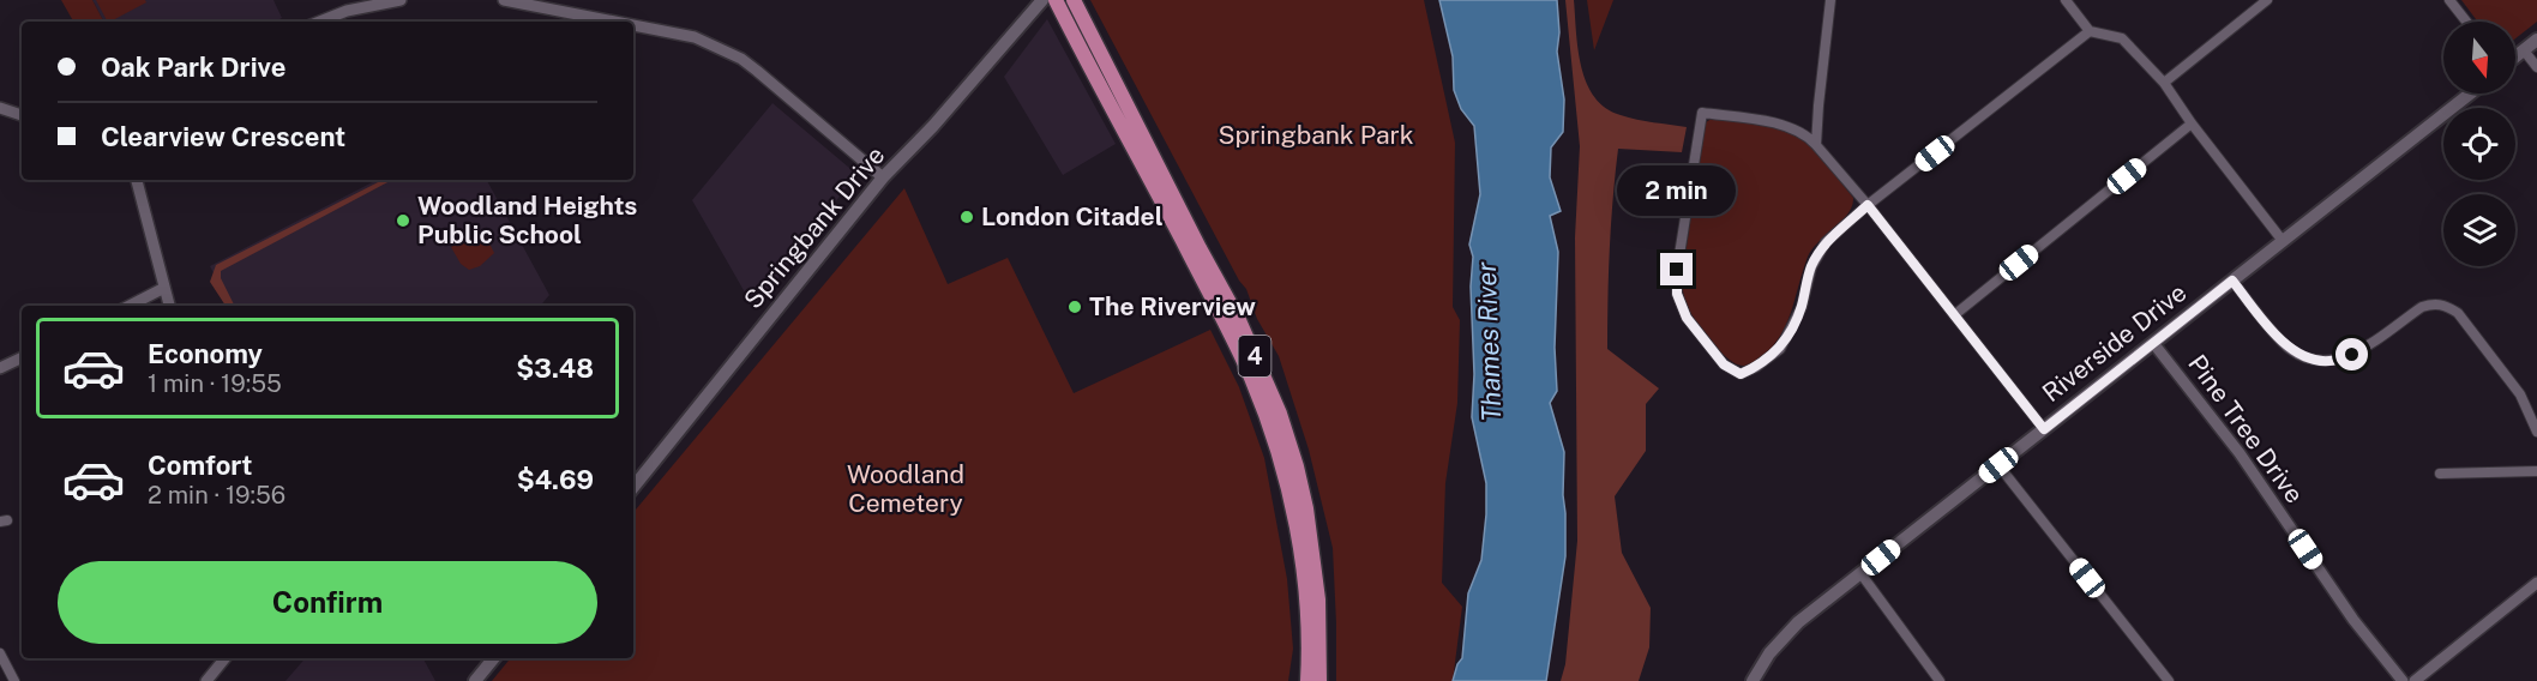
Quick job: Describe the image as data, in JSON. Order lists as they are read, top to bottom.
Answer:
{
  "streets": {
    "main road": ["Springbank Drive", "Riverside Drive", "4"],
    "street": ["Pine Tree Drive"]
  },
  "crossings": [
    ["Riverside Drive", "Pine Tree Drive"]
  ],
  "water": ["Thames River"],
  "parks": ["Springbank Park", "Woodland Cemetery"],
  "places": ["London Citadel", "Woodland Heights Public School", "The Riverview"],
  "north": "bottom",
  "page": {
    "banner": ["Oak Park Drive", "Clearview Crescent"],
    "bubble": "2 min",
    "list": [
      {
        "name": "Economy",
        "note": "1 min · 19:55",
        "value": "$3.48"
      },
      {
        "name": "Comfort",
        "note": "2 min · 19:56",
        "value": "$4.69"
      }
    ],
    "buttons": "Confirm"
  }
}
